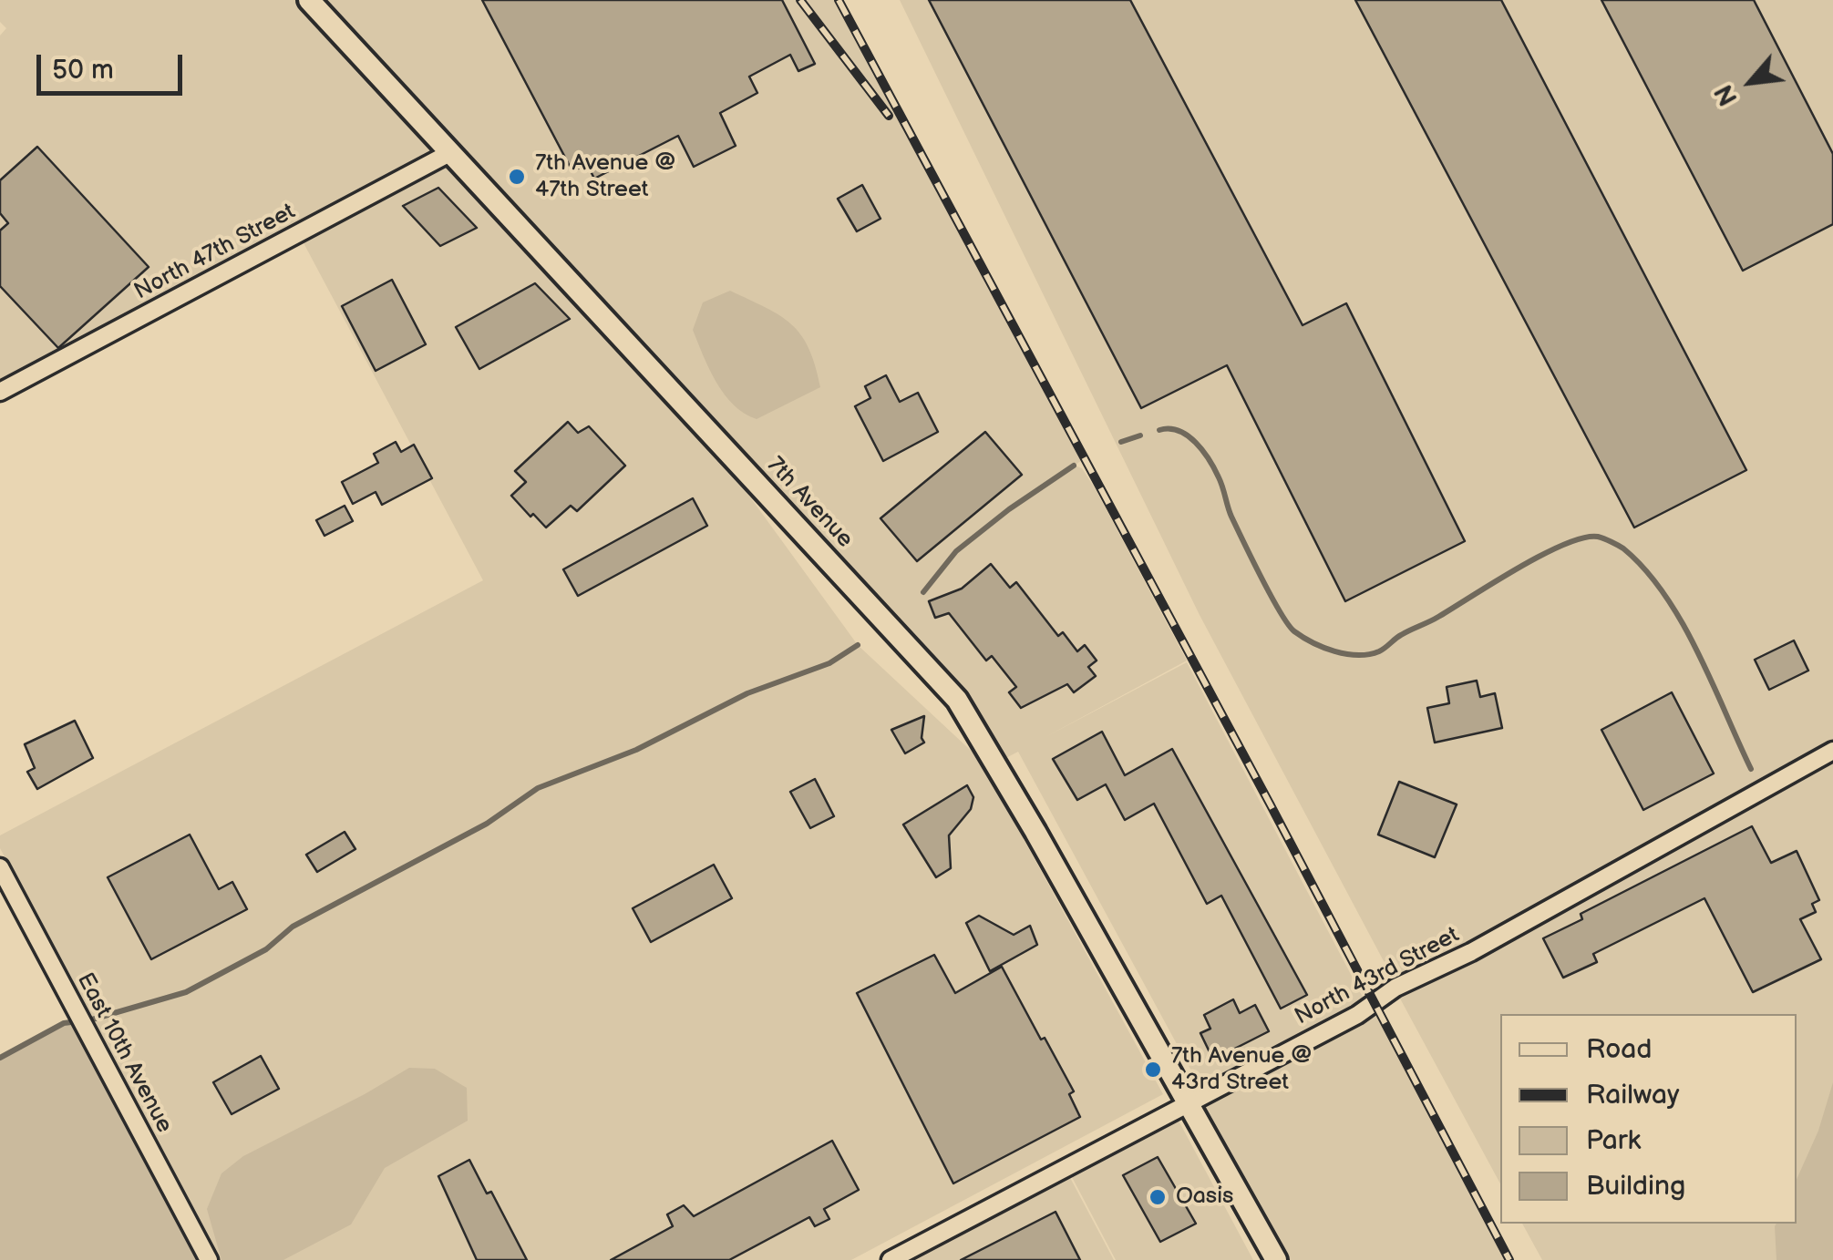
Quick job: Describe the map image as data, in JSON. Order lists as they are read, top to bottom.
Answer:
{
  "streets": {
    "street": [
      "North 47th Street",
      "7th Avenue",
      "North 43rd Street",
      "East 10th Avenue"
    ]
  },
  "crossings": [
    ["North 47th Street", "7th Avenue"],
    ["7th Avenue", "North 43rd Street"]
  ],
  "places": ["7th Avenue @ 47th Street", "7th Avenue @ 43rd Street", "Oasis"],
  "legend": [
    "Road",
    "Railway",
    "Park",
    "Building"
  ],
  "scale_bar": "50 m",
  "north": "bottom left"
}
